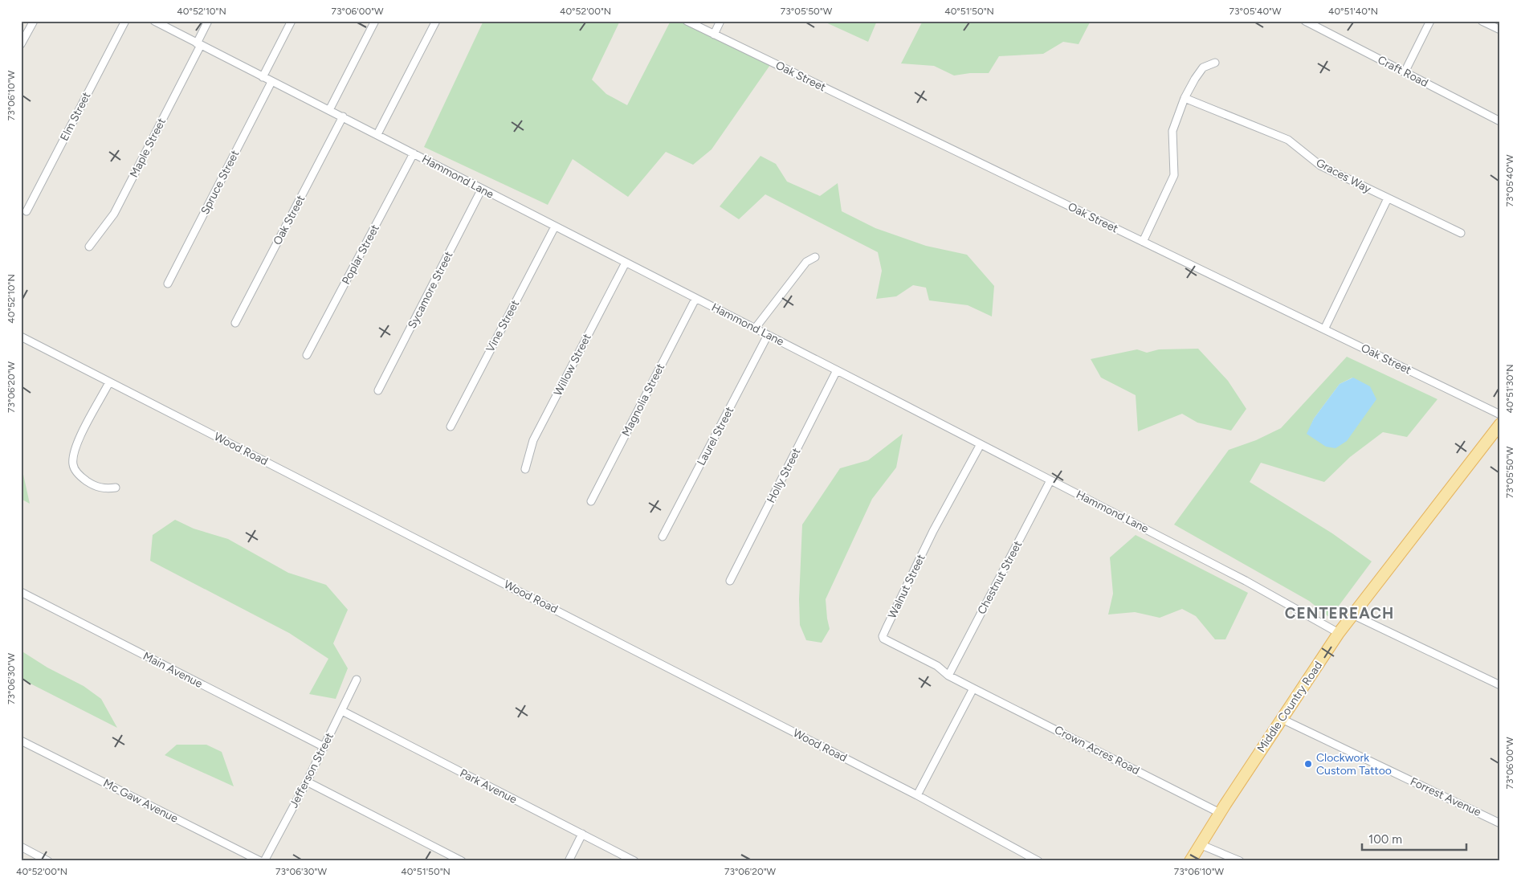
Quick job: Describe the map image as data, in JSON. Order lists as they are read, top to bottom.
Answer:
{
  "streets": {
    "main road": ["Middle Country Road"],
    "street": [
      "Craft Road",
      "Oak Street",
      "Elm Street",
      "Maple Street",
      "Graces Way",
      "Hammond Lane",
      "Spruce Street",
      "Poplar Street",
      "Sycamore Street",
      "Vine Street",
      "Willow Street",
      "Magnolia Street",
      "Laurel Street",
      "Wood Road",
      "Holly Street",
      "Chestnut Street",
      "Walnut Street",
      "Main Avenue",
      "Crown Acres Road",
      "Jefferson Street",
      "Park Avenue",
      "Forrest Avenue",
      "Mc Gaw Avenue"
    ]
  },
  "crossings": [
    ["Oak Street", "Hammond Lane"],
    ["Maple Street", "Hammond Lane"],
    ["Hammond Lane", "Spruce Street"],
    ["Hammond Lane", "Poplar Street"],
    ["Hammond Lane", "Sycamore Street"],
    ["Hammond Lane", "Vine Street"],
    ["Hammond Lane", "Willow Street"],
    ["Hammond Lane", "Magnolia Street"],
    ["Hammond Lane", "Laurel Street"],
    ["Hammond Lane", "Holly Street"],
    ["Hammond Lane", "Chestnut Street"],
    ["Hammond Lane", "Walnut Street"],
    ["Hammond Lane", "Middle Country Road"],
    ["Chestnut Street", "Walnut Street"],
    ["Walnut Street", "Crown Acres Road"],
    ["Main Avenue", "Jefferson Street"],
    ["Middle Country Road", "Crown Acres Road"],
    ["Middle Country Road", "Forrest Avenue"],
    ["Jefferson Street", "Park Avenue"]
  ],
  "districts": ["CENTEREACH"],
  "places": ["Clockwork Custom Tattoo"],
  "scale_bar": "100 m",
  "coordinates": [
    "40°52'10\"N",
    "73°06'00\"W",
    "40°52'00\"N",
    "73°05'50\"W",
    "40°51'50\"N",
    "73°05'40\"W",
    "40°51'40\"N",
    "73°06'10\"W",
    "73°06'20\"W",
    "40°51'30\"N",
    "73°06'30\"W"
  ]
}
